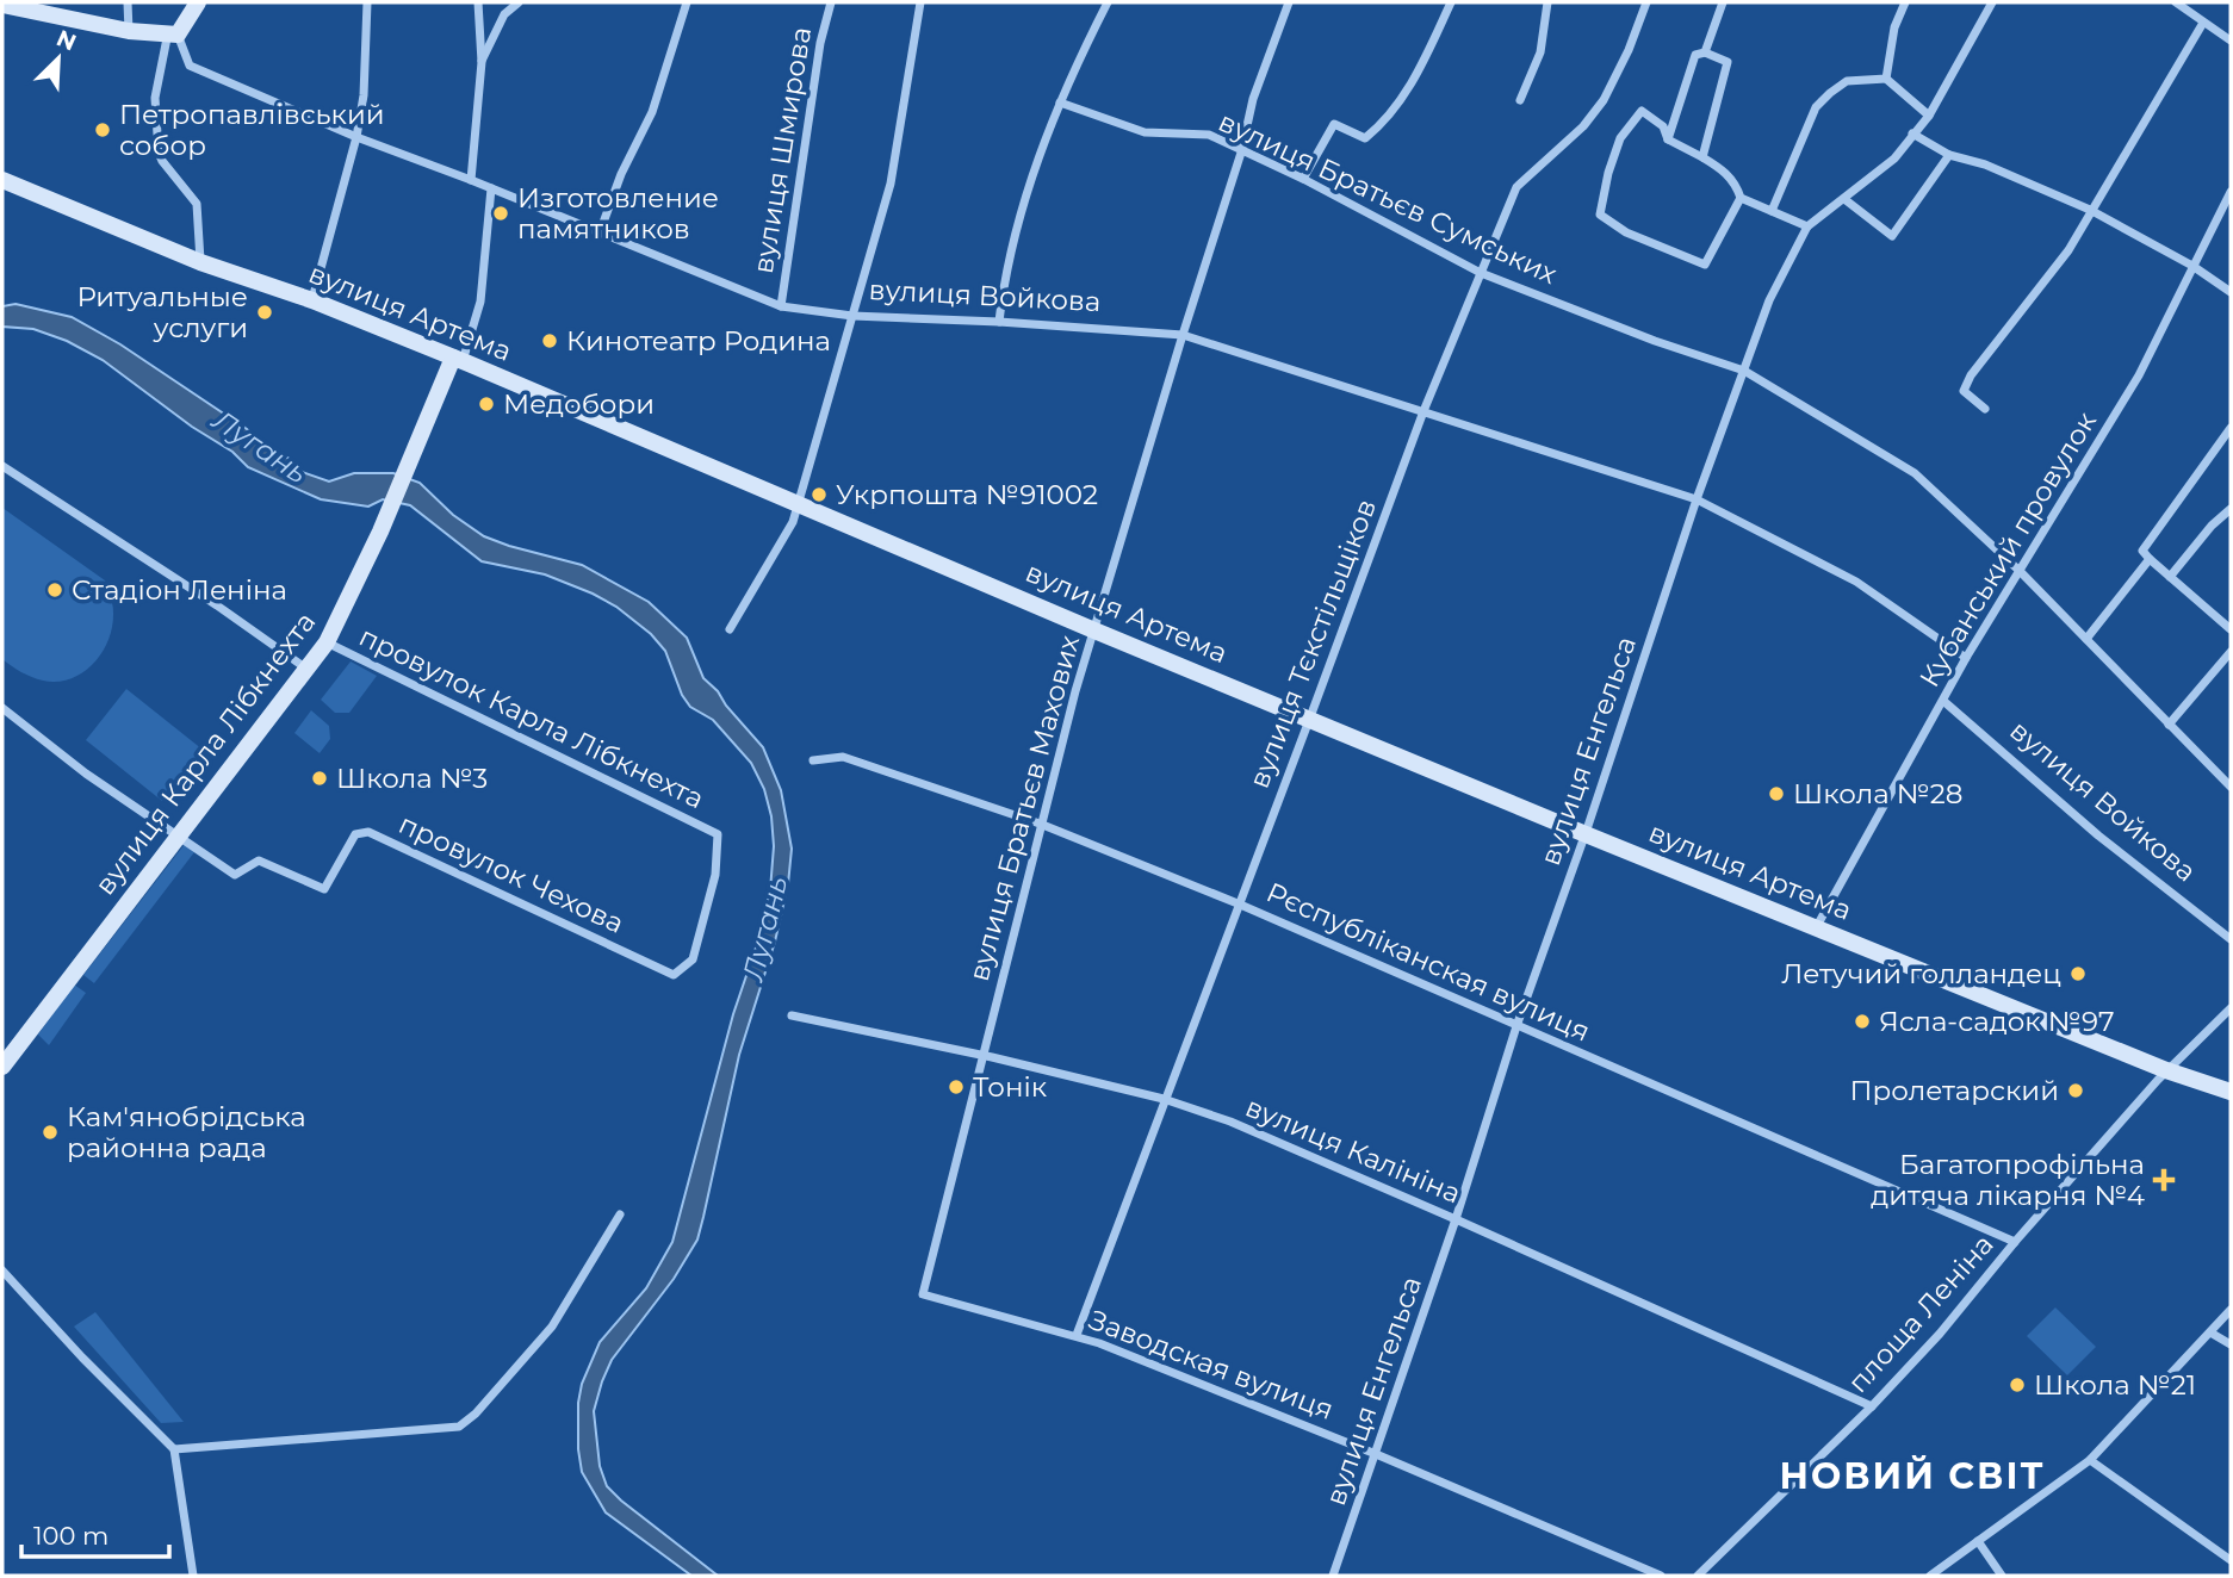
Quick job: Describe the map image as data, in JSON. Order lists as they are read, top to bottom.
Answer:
{
  "streets": {
    "street": [
      "вулиця Шмирова",
      "вулиця Братьєв Сумських",
      "вулиця Войкова",
      "вулиця Артема",
      "Кубанський провулок",
      "вулиця Тєкстільщіков",
      "провулок Карла Лібкнехта",
      "вулиця Енгельса",
      "вулиця Карла Лібкнехта",
      "вулиця Братьєв Махових",
      "провулок Чехова",
      "Рєспубліканская вулиця",
      "вулиця Калініна",
      "площа Леніна",
      "Заводская вулиця"
    ]
  },
  "crossings": [
    ["вулиця Шмирова", "вулиця Войкова"],
    ["вулиця Братьєв Сумських", "Кубанський провулок"],
    ["вулиця Братьєв Сумських", "вулиця Тєкстільщіков"],
    ["вулиця Братьєв Сумських", "вулиця Енгельса"],
    ["вулиця Братьєв Сумських", "вулиця Братьєв Махових"],
    ["вулиця Войкова", "Кубанський провулок"],
    ["вулиця Войкова", "вулиця Тєкстільщіков"],
    ["вулиця Войкова", "вулиця Енгельса"],
    ["вулиця Войкова", "вулиця Братьєв Махових"],
    ["вулиця Артема", "Кубанський провулок"],
    ["вулиця Артема", "вулиця Тєкстільщіков"],
    ["вулиця Артема", "вулиця Енгельса"],
    ["вулиця Артема", "вулиця Карла Лібкнехта"],
    ["вулиця Артема", "вулиця Братьєв Махових"],
    ["вулиця Артема", "площа Леніна"],
    ["вулиця Тєкстільщіков", "Рєспубліканская вулиця"],
    ["вулиця Тєкстільщіков", "вулиця Калініна"],
    ["вулиця Тєкстільщіков", "Заводская вулиця"],
    ["провулок Карла Лібкнехта", "вулиця Карла Лібкнехта"],
    ["провулок Карла Лібкнехта", "провулок Чехова"],
    ["вулиця Енгельса", "Рєспубліканская вулиця"],
    ["вулиця Енгельса", "вулиця Калініна"],
    ["вулиця Енгельса", "Заводская вулиця"],
    ["вулиця Карла Лібкнехта", "провулок Чехова"],
    ["вулиця Братьєв Махових", "Рєспубліканская вулиця"],
    ["вулиця Братьєв Махових", "вулиця Калініна"],
    ["вулиця Братьєв Махових", "Заводская вулиця"],
    ["Рєспубліканская вулиця", "площа Леніна"],
    ["вулиця Калініна", "площа Леніна"]
  ],
  "districts": ["НОВИЙ СВІТ"],
  "water": ["Лугань"],
  "places": {
    "other": [
      "Петропавлівський собор",
      "Изготовление памятников",
      "Ритуальные услуги",
      "Кинотеатр Родина",
      "Медобори",
      "Укрпошта №91002",
      "Стадіон Леніна",
      "Школа №3",
      "Школа №28",
      "Летучий голландец",
      "Ясла-садок №97",
      "Тонік",
      "Пролетарский",
      "Кам'янобрідська районна рада",
      "Школа №21"
    ],
    "health": ["Багатопрофільна дитяча лікарня №4"]
  },
  "scale_bar": "100 m",
  "north": "top right"
}
